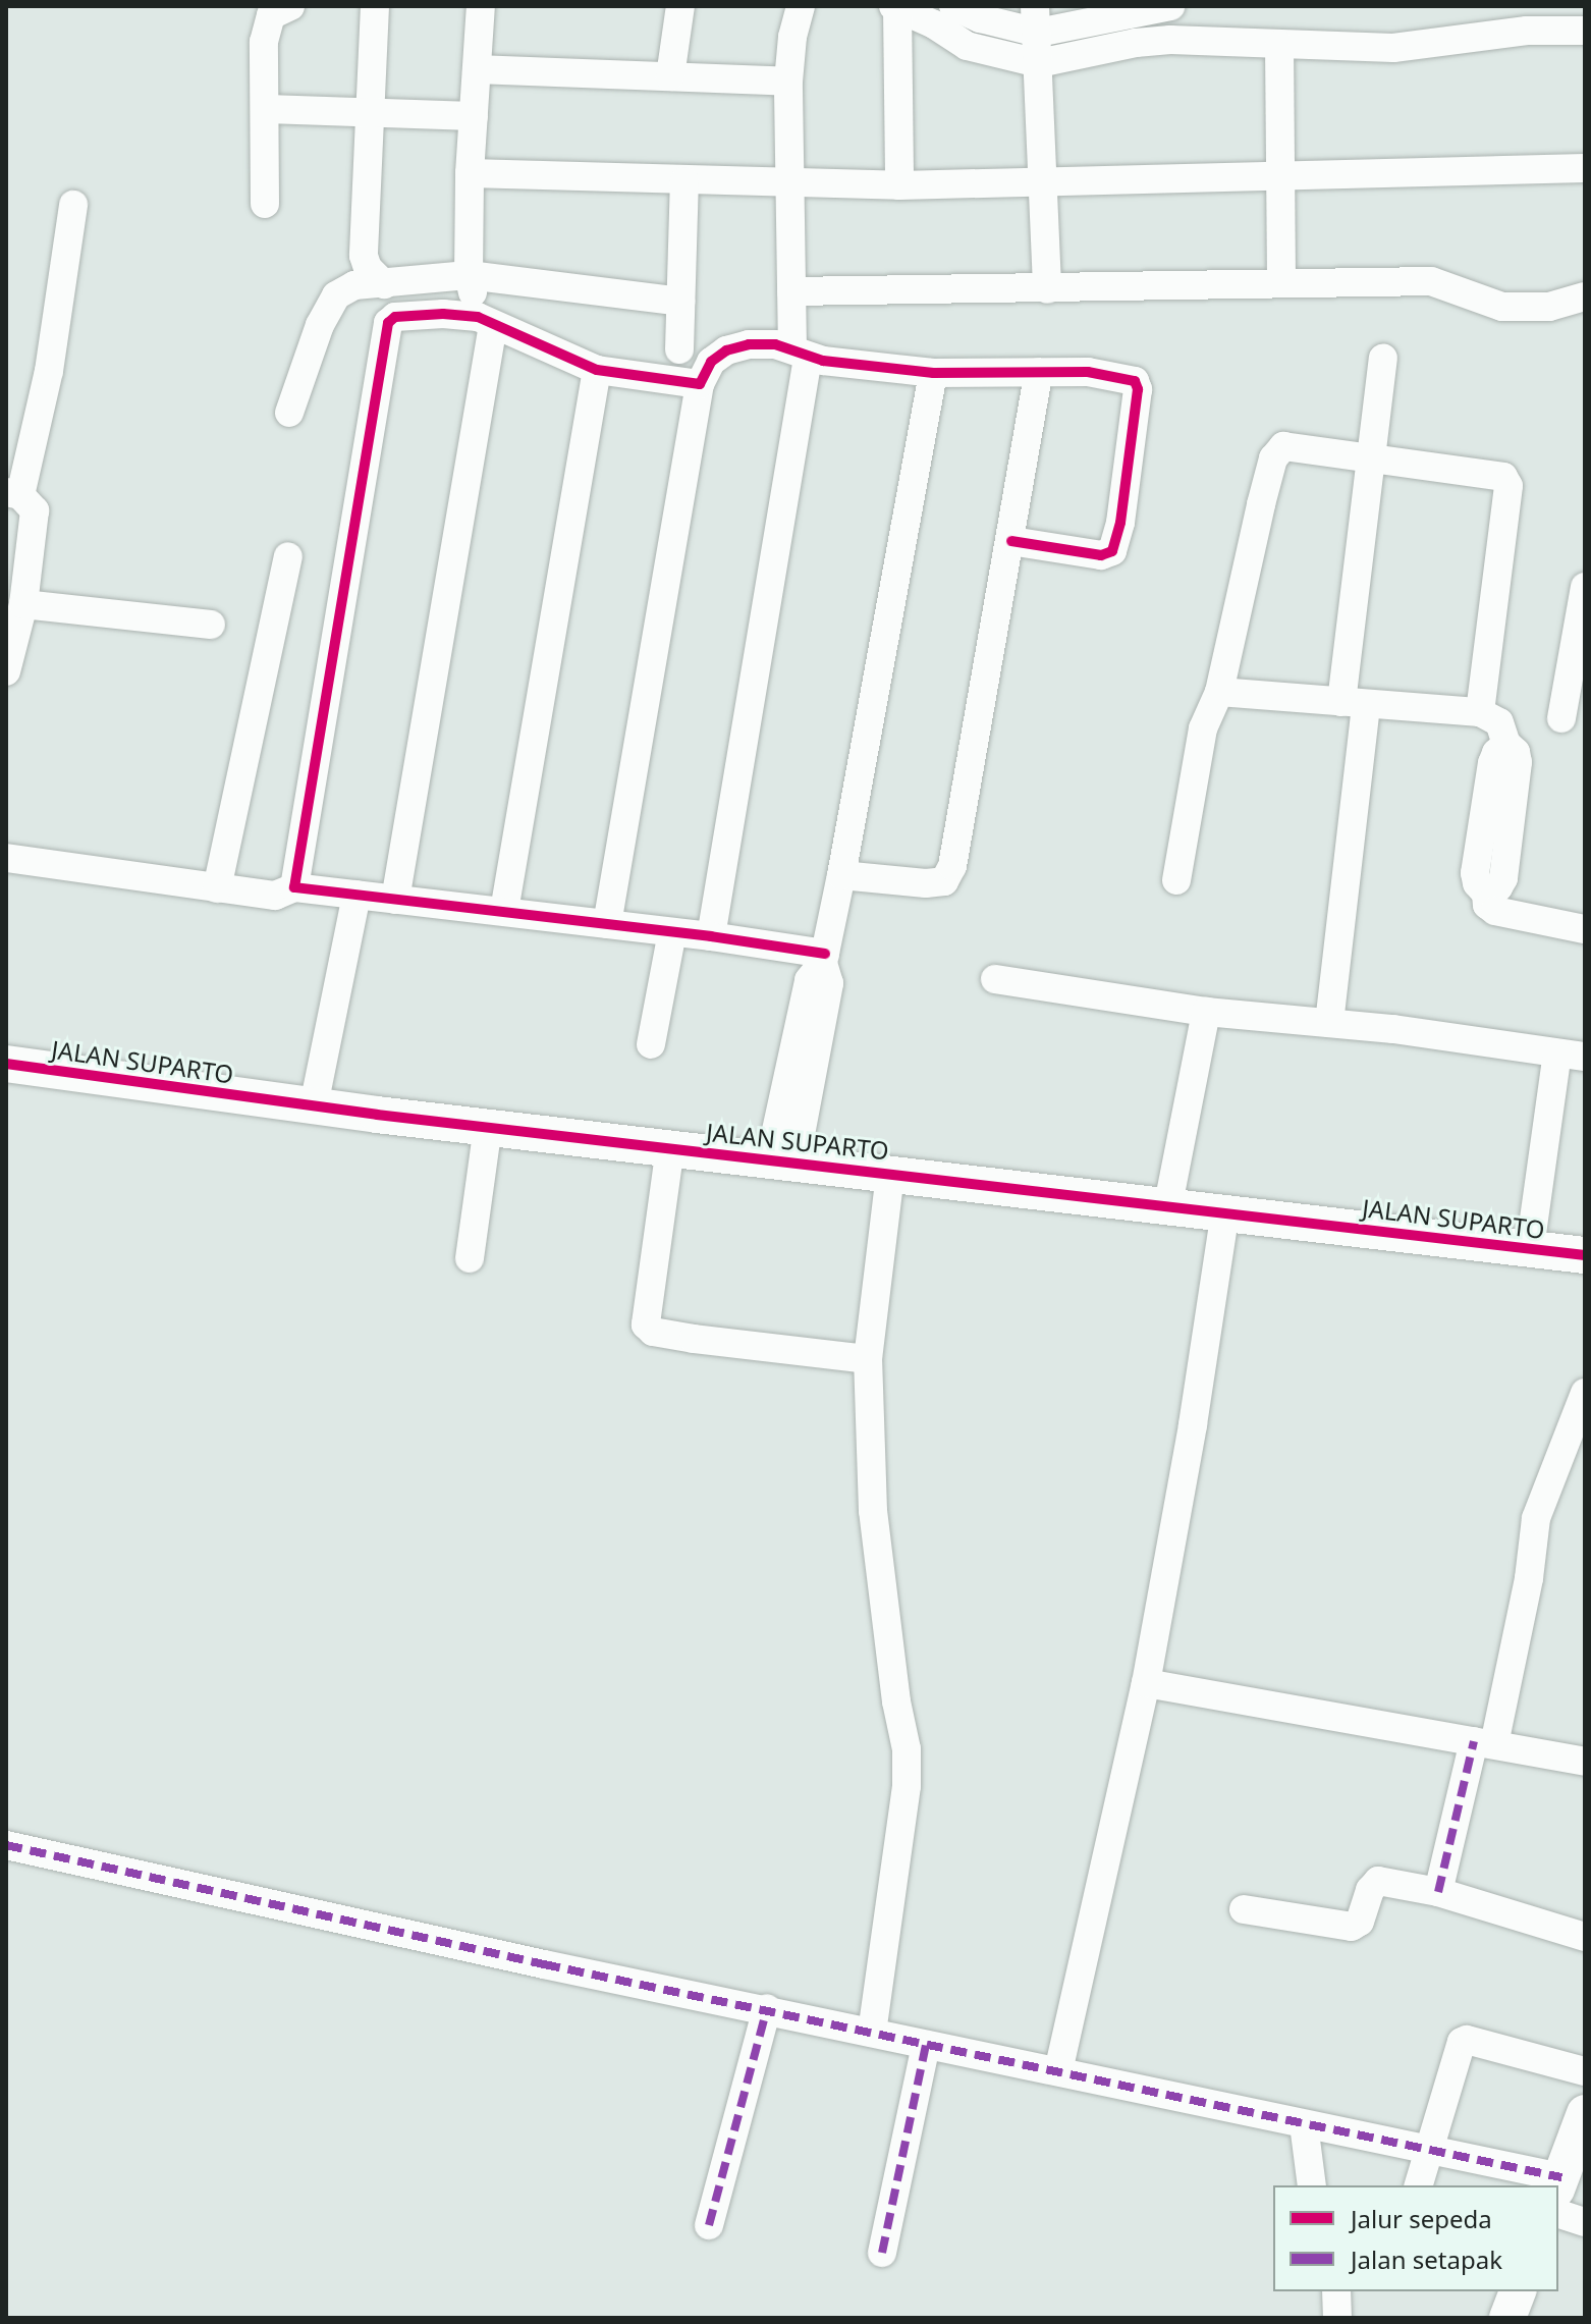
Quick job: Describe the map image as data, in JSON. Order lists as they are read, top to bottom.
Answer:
{
  "streets": {
    "street": ["JALAN SUPARTO"]
  },
  "legend": ["Jalur sepeda", "Jalan setapak"]
}
